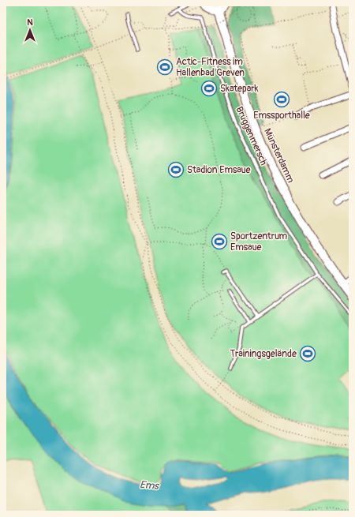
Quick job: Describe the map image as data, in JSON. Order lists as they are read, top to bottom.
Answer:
{
  "streets": {
    "main road": ["Münsterdamm"],
    "lane": ["Brüggenmersch"]
  },
  "water": ["Ems"],
  "places": {
    "sports": [
      "Actic-Fitness im Hallenbad Greven",
      "Skatepark",
      "Emssporthalle",
      "Stadion Emsaue",
      "Sportzentrum Emsaue",
      "Trainingsgelände"
    ]
  },
  "north": "top"
}
